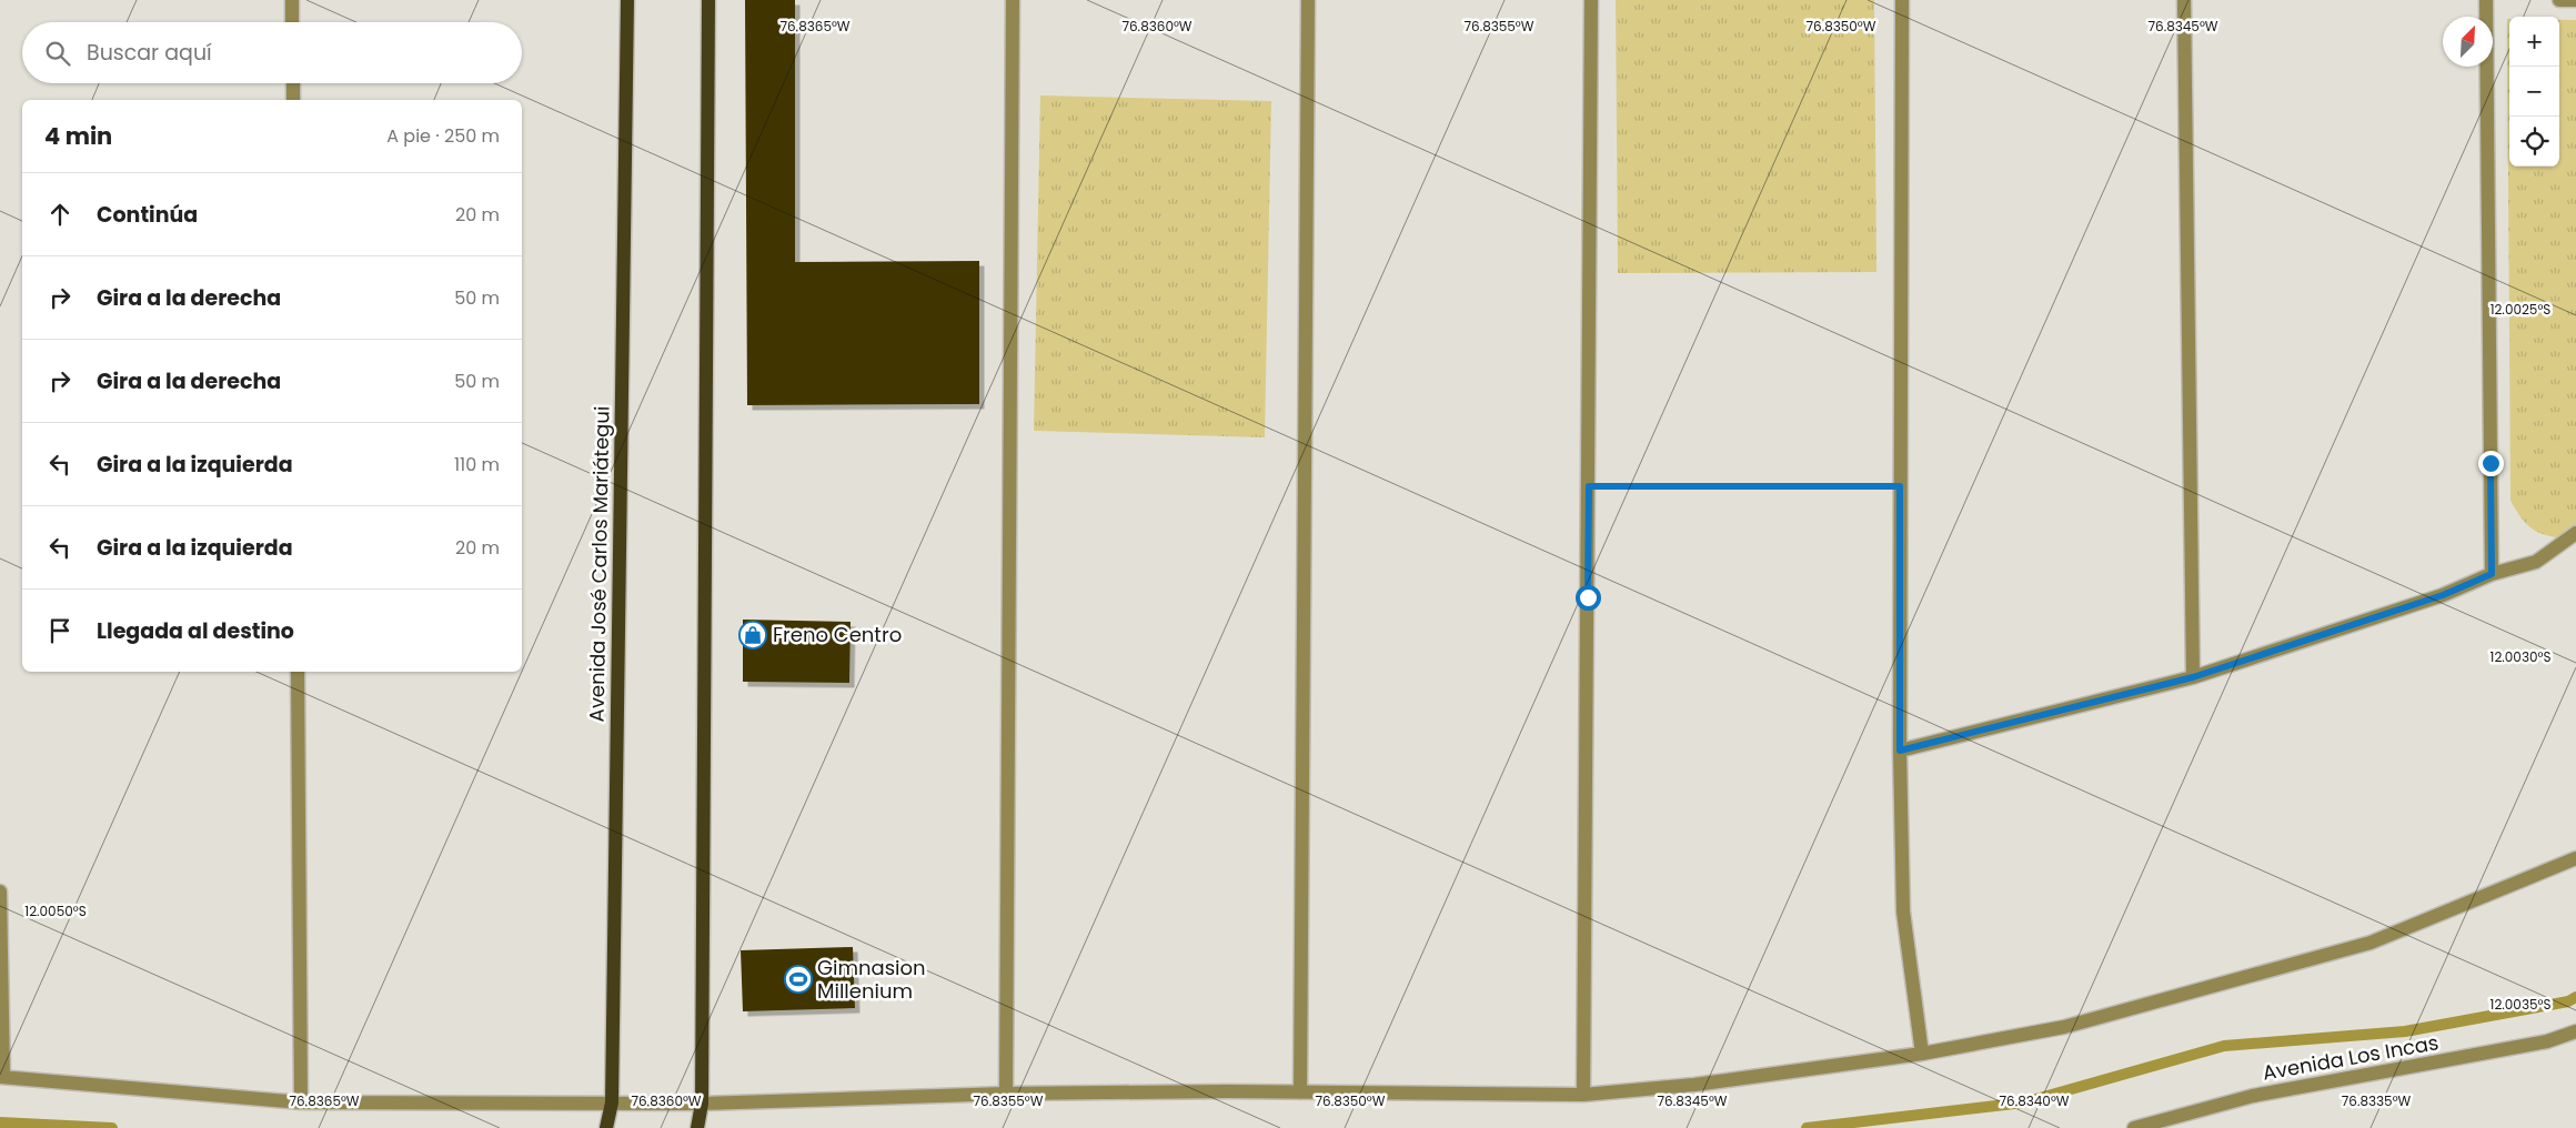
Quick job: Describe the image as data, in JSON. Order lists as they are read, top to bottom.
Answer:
{
  "streets": {
    "main road": ["Avenida José Carlos Mariátegui"],
    "street": ["Avenida Los Incas"]
  },
  "places": {
    "shop": ["Freno Centro"],
    "sports": ["Gimnasion Millenium"]
  },
  "north": "top right",
  "page": {
    "map_buttons": ["+", "−"],
    "search": "Buscar aquí",
    "heading": ["4 min", "A pie · 250 m"],
    "list": [
      ["Continúa", "20 m"],
      ["Gira a la derecha", "50 m"],
      ["Gira a la derecha", "50 m"],
      ["Gira a la izquierda", "110 m"],
      ["Gira a la izquierda", "20 m"],
      "Llegada al destino"
    ]
  },
  "coordinates": [
    "76.8365°W",
    "76.8360°W",
    "76.8355°W",
    "76.8350°W",
    "76.8345°W",
    "12.0025°S",
    "12.0030°S",
    "12.0050°S",
    "12.0035°S",
    "76.8340°W",
    "76.8335°W"
  ]
}
